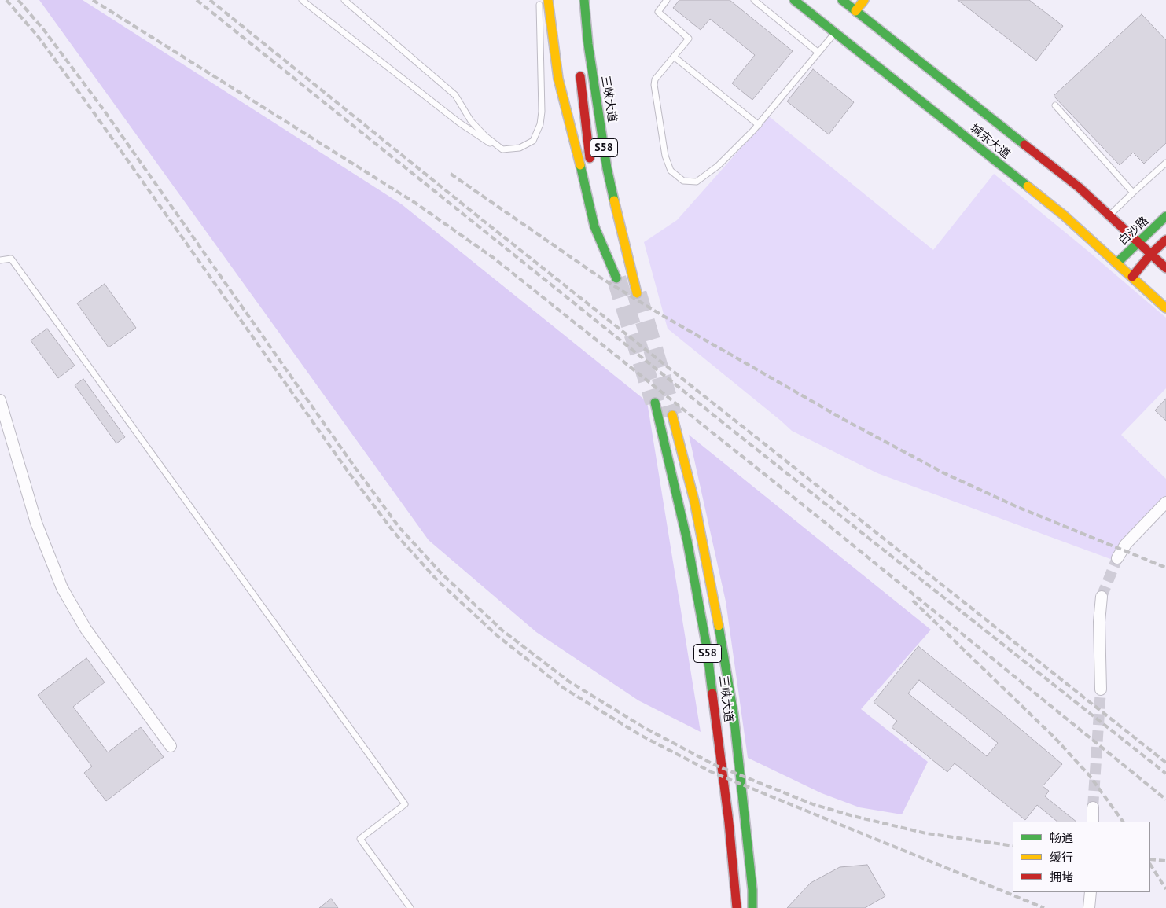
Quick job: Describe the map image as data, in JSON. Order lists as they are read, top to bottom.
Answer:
{
  "streets": {
    "main road": [
      "三峡大道",
      "城东大道",
      "S58",
      "白沙路"
    ]
  },
  "crossings": [
    ["城东大道", "白沙路"]
  ],
  "legend": ["畅通", "缓行", "拥堵"]
}
